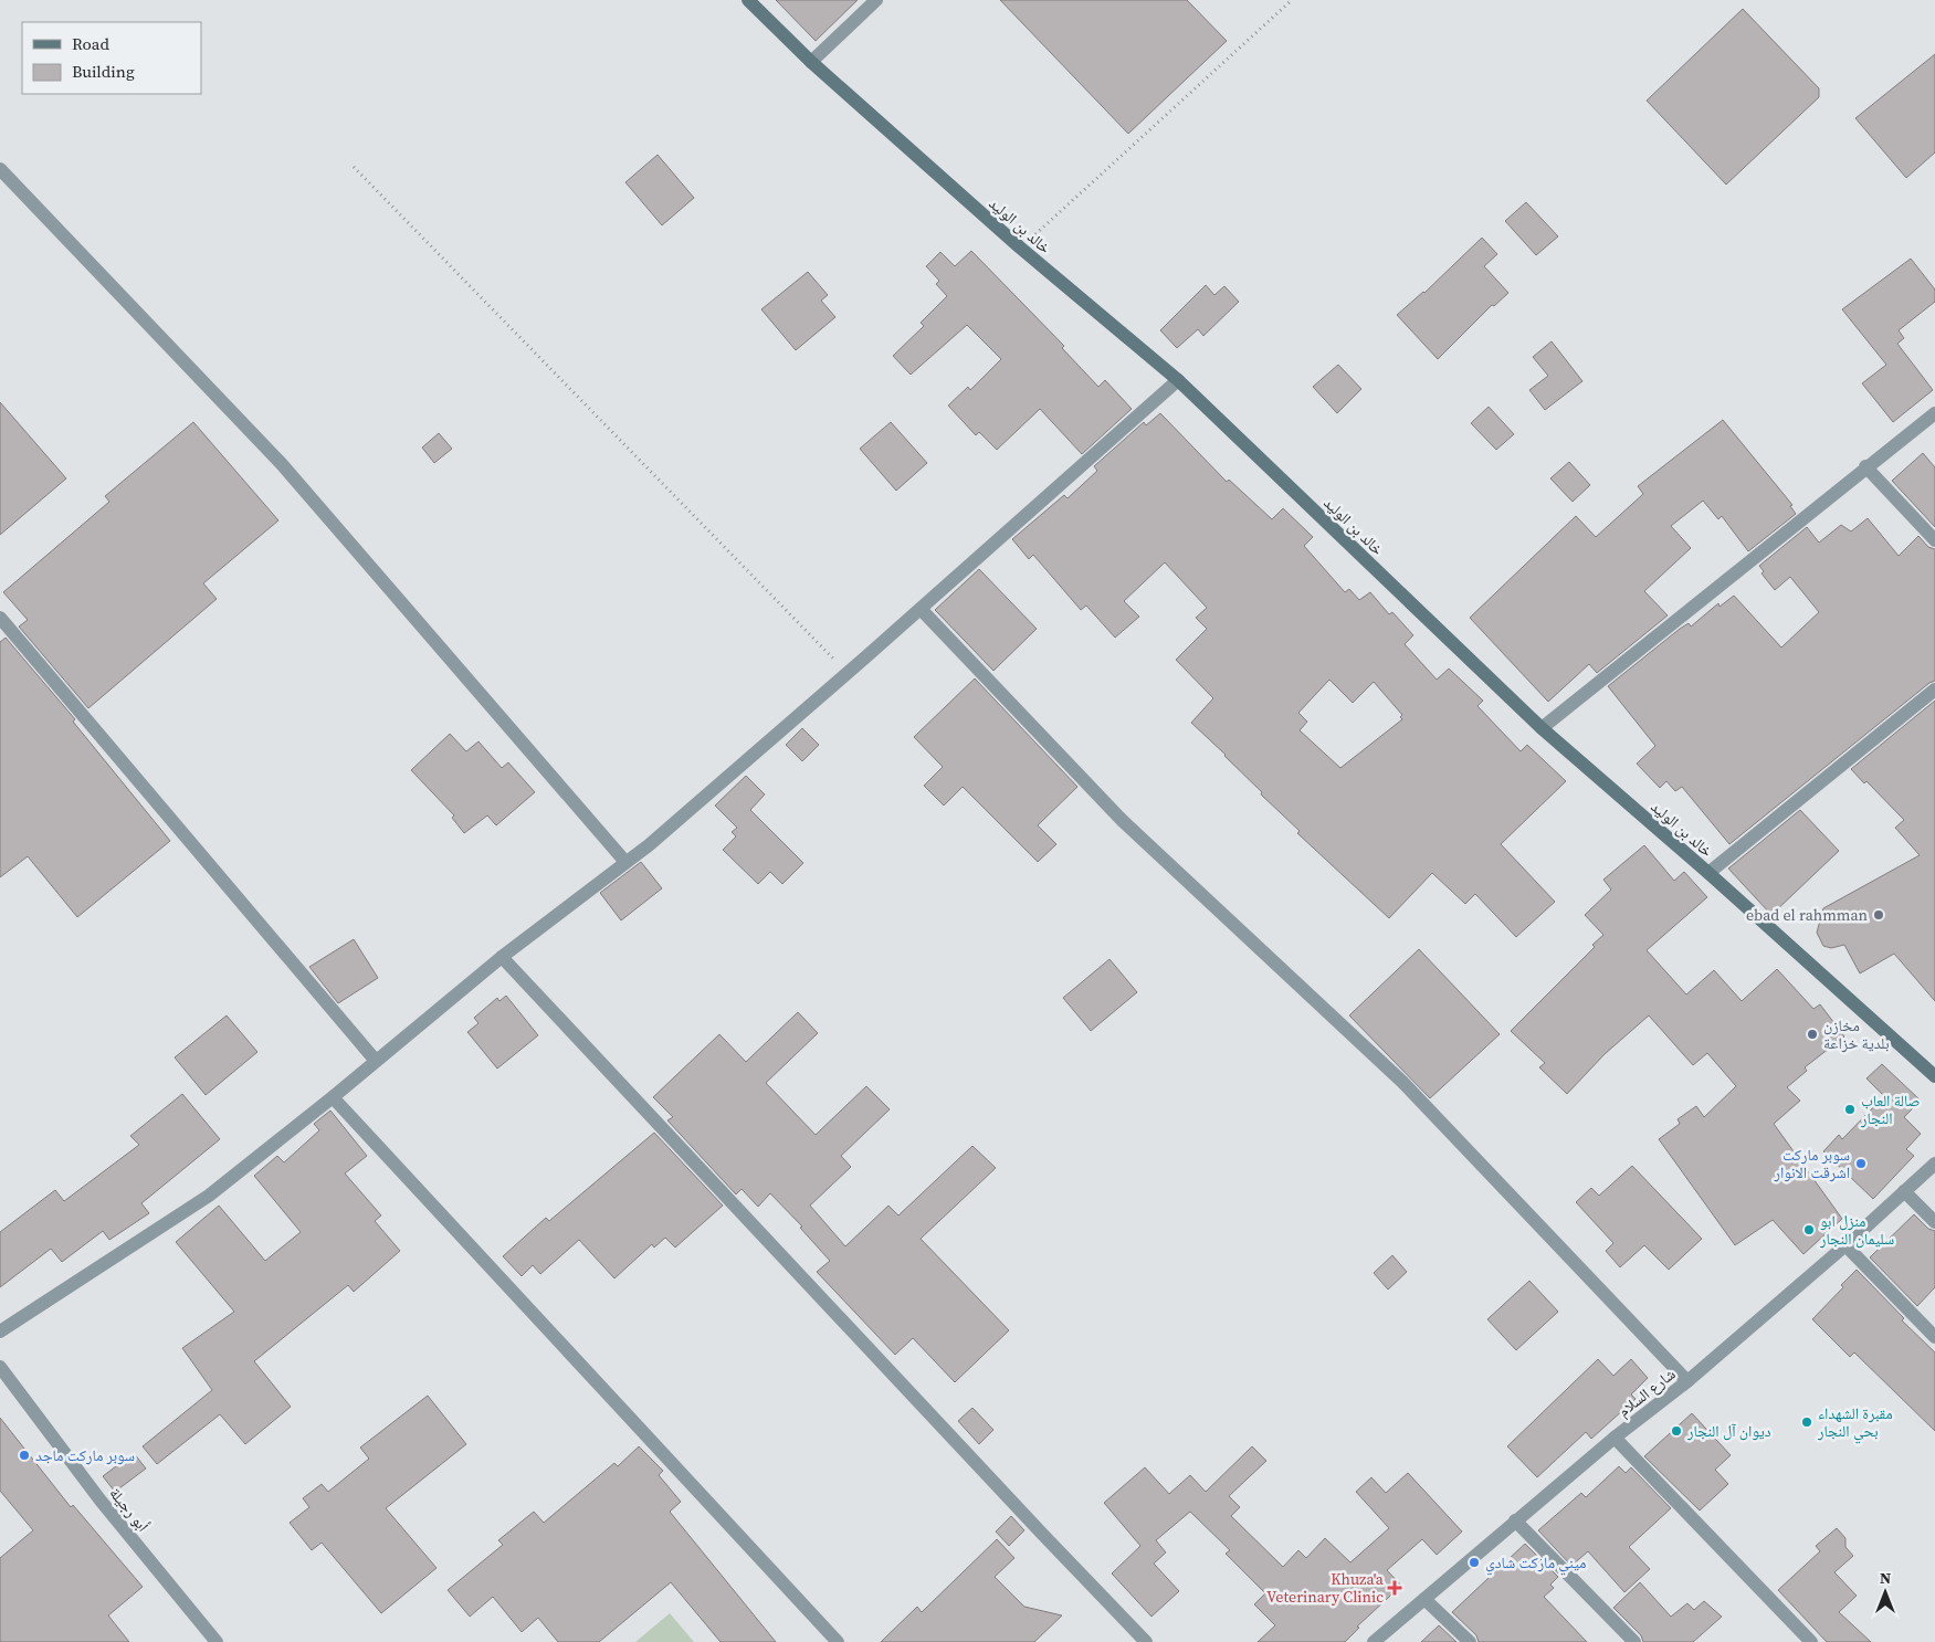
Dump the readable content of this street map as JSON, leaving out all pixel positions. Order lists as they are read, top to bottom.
{
  "streets": {
    "main road": ["خالد بن الوليد"],
    "street": ["شارع السلام", "أبو رجيلة"]
  },
  "places": {
    "other": [
      "ebad el rahmman",
      "مخازن بلدية خزاعة",
      "صالة العاب النجار",
      "سوبر ماركت اشرقت الانوار",
      "منزل ابو سليمان النجار",
      "مقبرة الشهداء بحي النجار",
      "ديوان آل النجار",
      "سوبر ماركت ماجد",
      "ميني ماركت شادي"
    ],
    "health": ["Khuza'a Veterinary Clinic"]
  },
  "legend": ["Road", "Building"],
  "north": "top"
}
